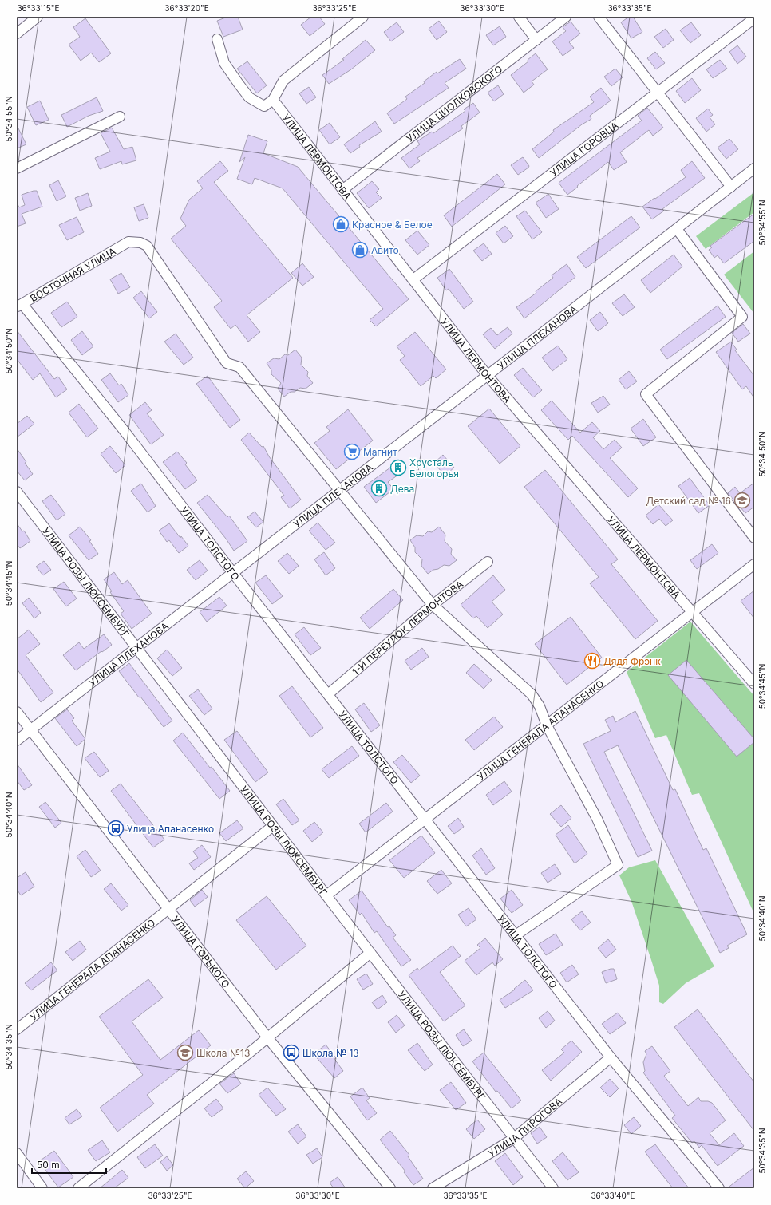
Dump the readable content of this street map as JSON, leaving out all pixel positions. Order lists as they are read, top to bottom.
{
  "streets": {
    "street": [
      "УЛИЦА ЦИОЛКОВСКОГО",
      "УЛИЦА ГОРОВЦА",
      "УЛИЦА ЛЕРМОНТОВА",
      "ВОСТОЧНАЯ УЛИЦА",
      "УЛИЦА ПЛЕХАНОВА",
      "УЛИЦА ТОЛСТОГО",
      "УЛИЦА РОЗЫ ЛЮКСЕМБУРГ",
      "1-Й ПЕРЕУЛОК ЛЕРМОНТОВА",
      "УЛИЦА ГЕНЕРАЛА АПАНАСЕНКО",
      "УЛИЦА ГОРЬКОГО",
      "УЛИЦА ПИРОГОВА"
    ]
  },
  "crossings": [
    ["УЛИЦА ЦИОЛКОВСКОГО", "УЛИЦА ЛЕРМОНТОВА"],
    ["УЛИЦА ГОРОВЦА", "УЛИЦА ЛЕРМОНТОВА"],
    ["УЛИЦА ЛЕРМОНТОВА", "УЛИЦА ПЛЕХАНОВА"],
    ["УЛИЦА ЛЕРМОНТОВА", "УЛИЦА ГЕНЕРАЛА АПАНАСЕНКО"],
    ["ВОСТОЧНАЯ УЛИЦА", "УЛИЦА ПЛЕХАНОВА"],
    ["ВОСТОЧНАЯ УЛИЦА", "УЛИЦА ТОЛСТОГО"],
    ["УЛИЦА ПЛЕХАНОВА", "УЛИЦА ТОЛСТОГО"],
    ["УЛИЦА ПЛЕХАНОВА", "УЛИЦА РОЗЫ ЛЮКСЕМБУРГ"],
    ["УЛИЦА ПЛЕХАНОВА", "УЛИЦА ГОРЬКОГО"],
    ["УЛИЦА ТОЛСТОГО", "1-Й ПЕРЕУЛОК ЛЕРМОНТОВА"],
    ["УЛИЦА ТОЛСТОГО", "УЛИЦА ГЕНЕРАЛА АПАНАСЕНКО"],
    ["УЛИЦА ТОЛСТОГО", "УЛИЦА ПИРОГОВА"],
    ["УЛИЦА РОЗЫ ЛЮКСЕМБУРГ", "УЛИЦА ГЕНЕРАЛА АПАНАСЕНКО"],
    ["УЛИЦА РОЗЫ ЛЮКСЕМБУРГ", "УЛИЦА ПИРОГОВА"],
    ["УЛИЦА ГЕНЕРАЛА АПАНАСЕНКО", "УЛИЦА ГОРЬКОГО"]
  ],
  "places": {
    "shop": ["Красное & Белое", "Авито"],
    "supermarket": ["Магнит"],
    "building": ["Хрусталь Белогорья", "Дева"],
    "school or university": ["Детский сад № 16", "Школа №13"],
    "restaurant": ["Дядя Фрэнк"],
    "bus stop": ["Улица Апанасенко", "Школа № 13"]
  },
  "scale_bar": "50 m",
  "coordinates": [
    "36°33'15\"E",
    "36°33'20\"E",
    "36°33'25\"E",
    "36°33'30\"E",
    "36°33'35\"E",
    "50°34'55\"N",
    "50°34'50\"N",
    "50°34'45\"N",
    "50°34'40\"N",
    "50°34'35\"N",
    "36°33'40\"E"
  ]
}
